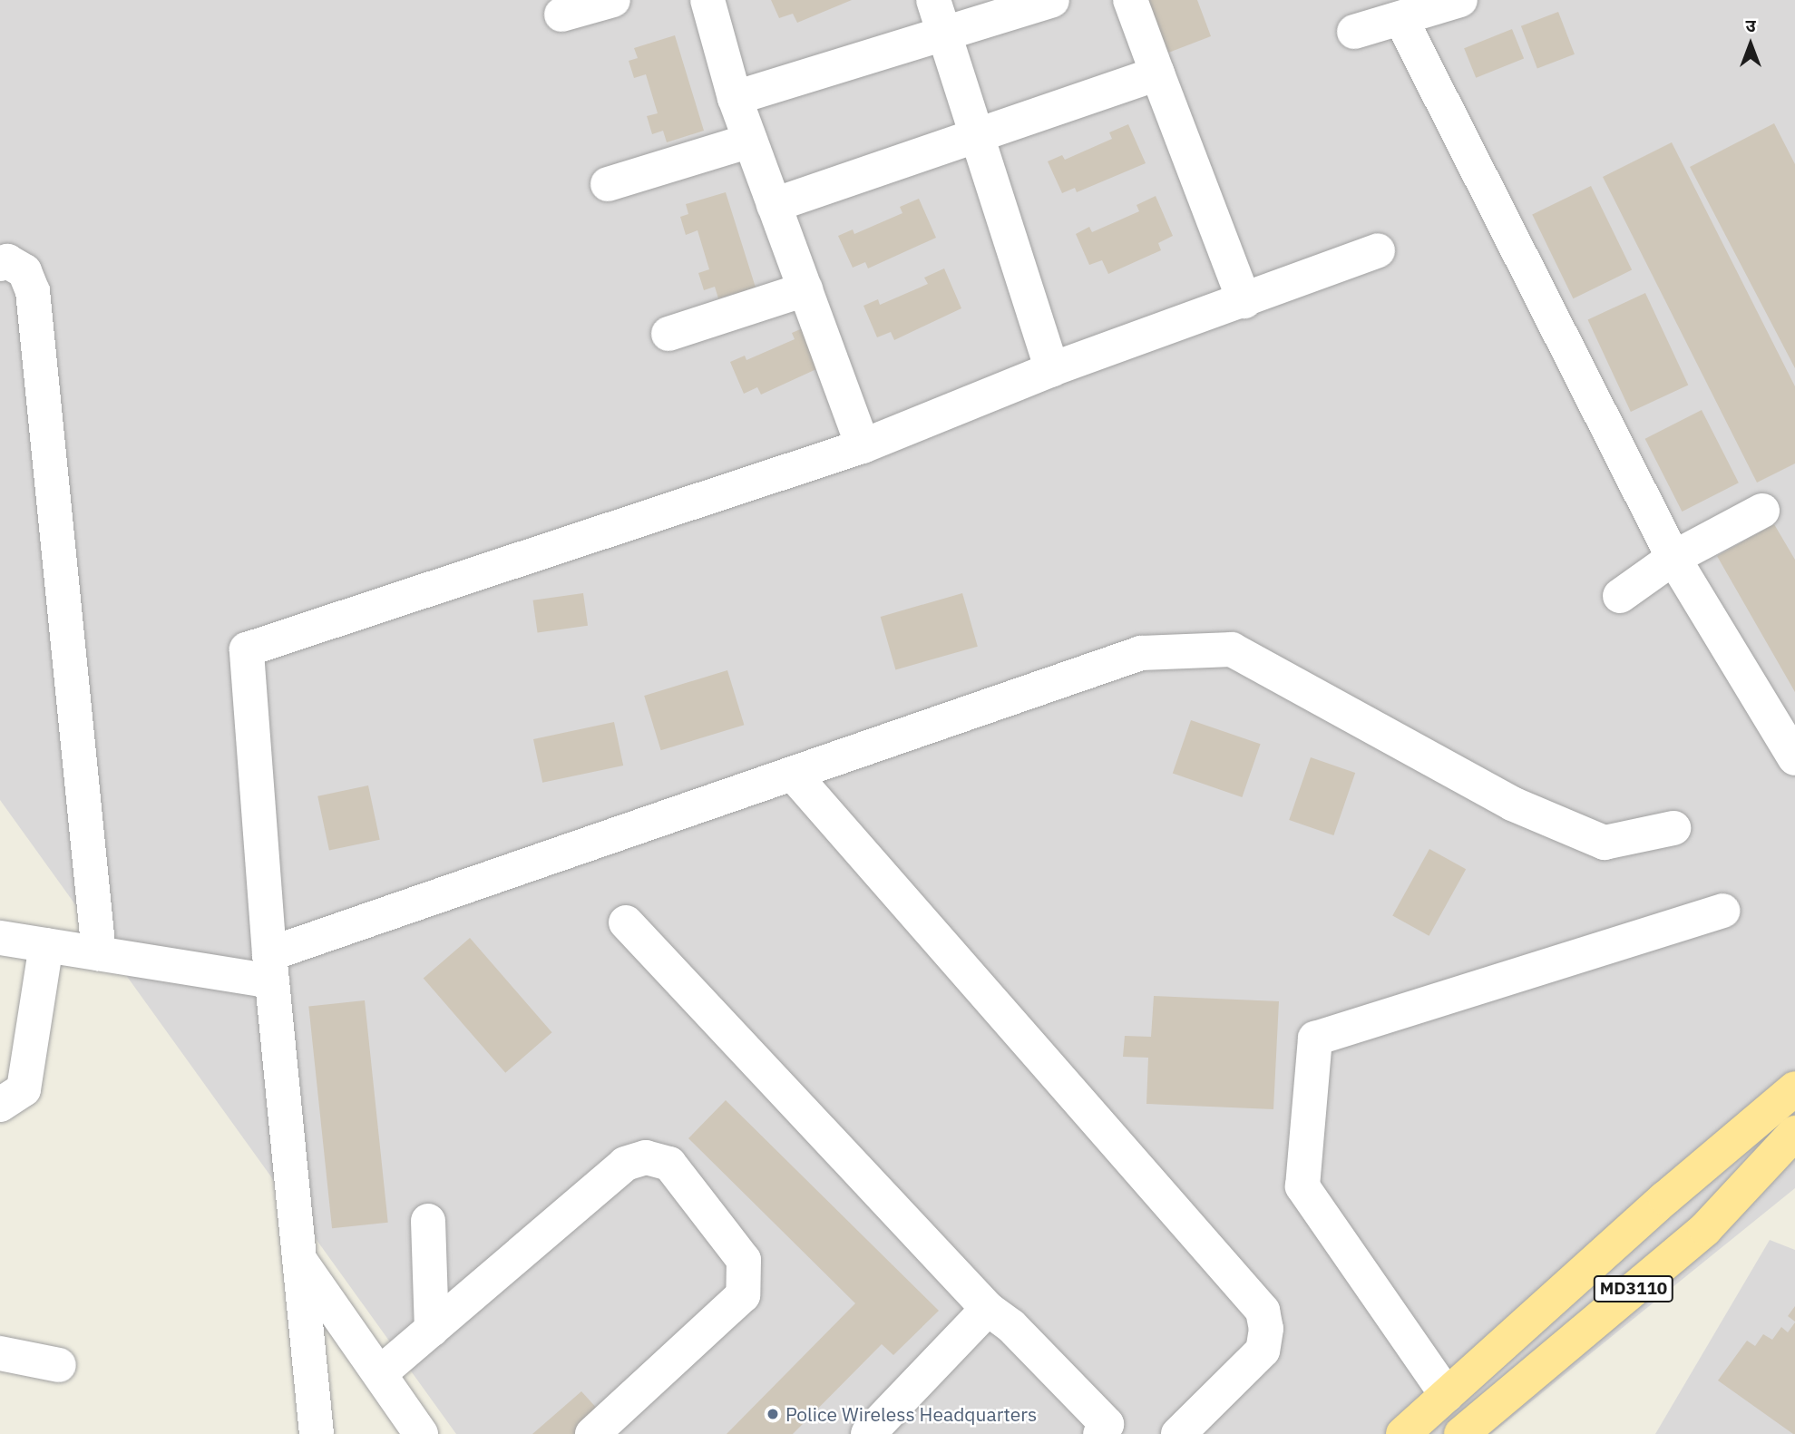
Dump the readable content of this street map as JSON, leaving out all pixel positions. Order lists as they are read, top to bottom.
{
  "streets": {
    "main road": ["MD3110"]
  },
  "places": ["Police Wireless Headquarters"],
  "north": "top"
}
